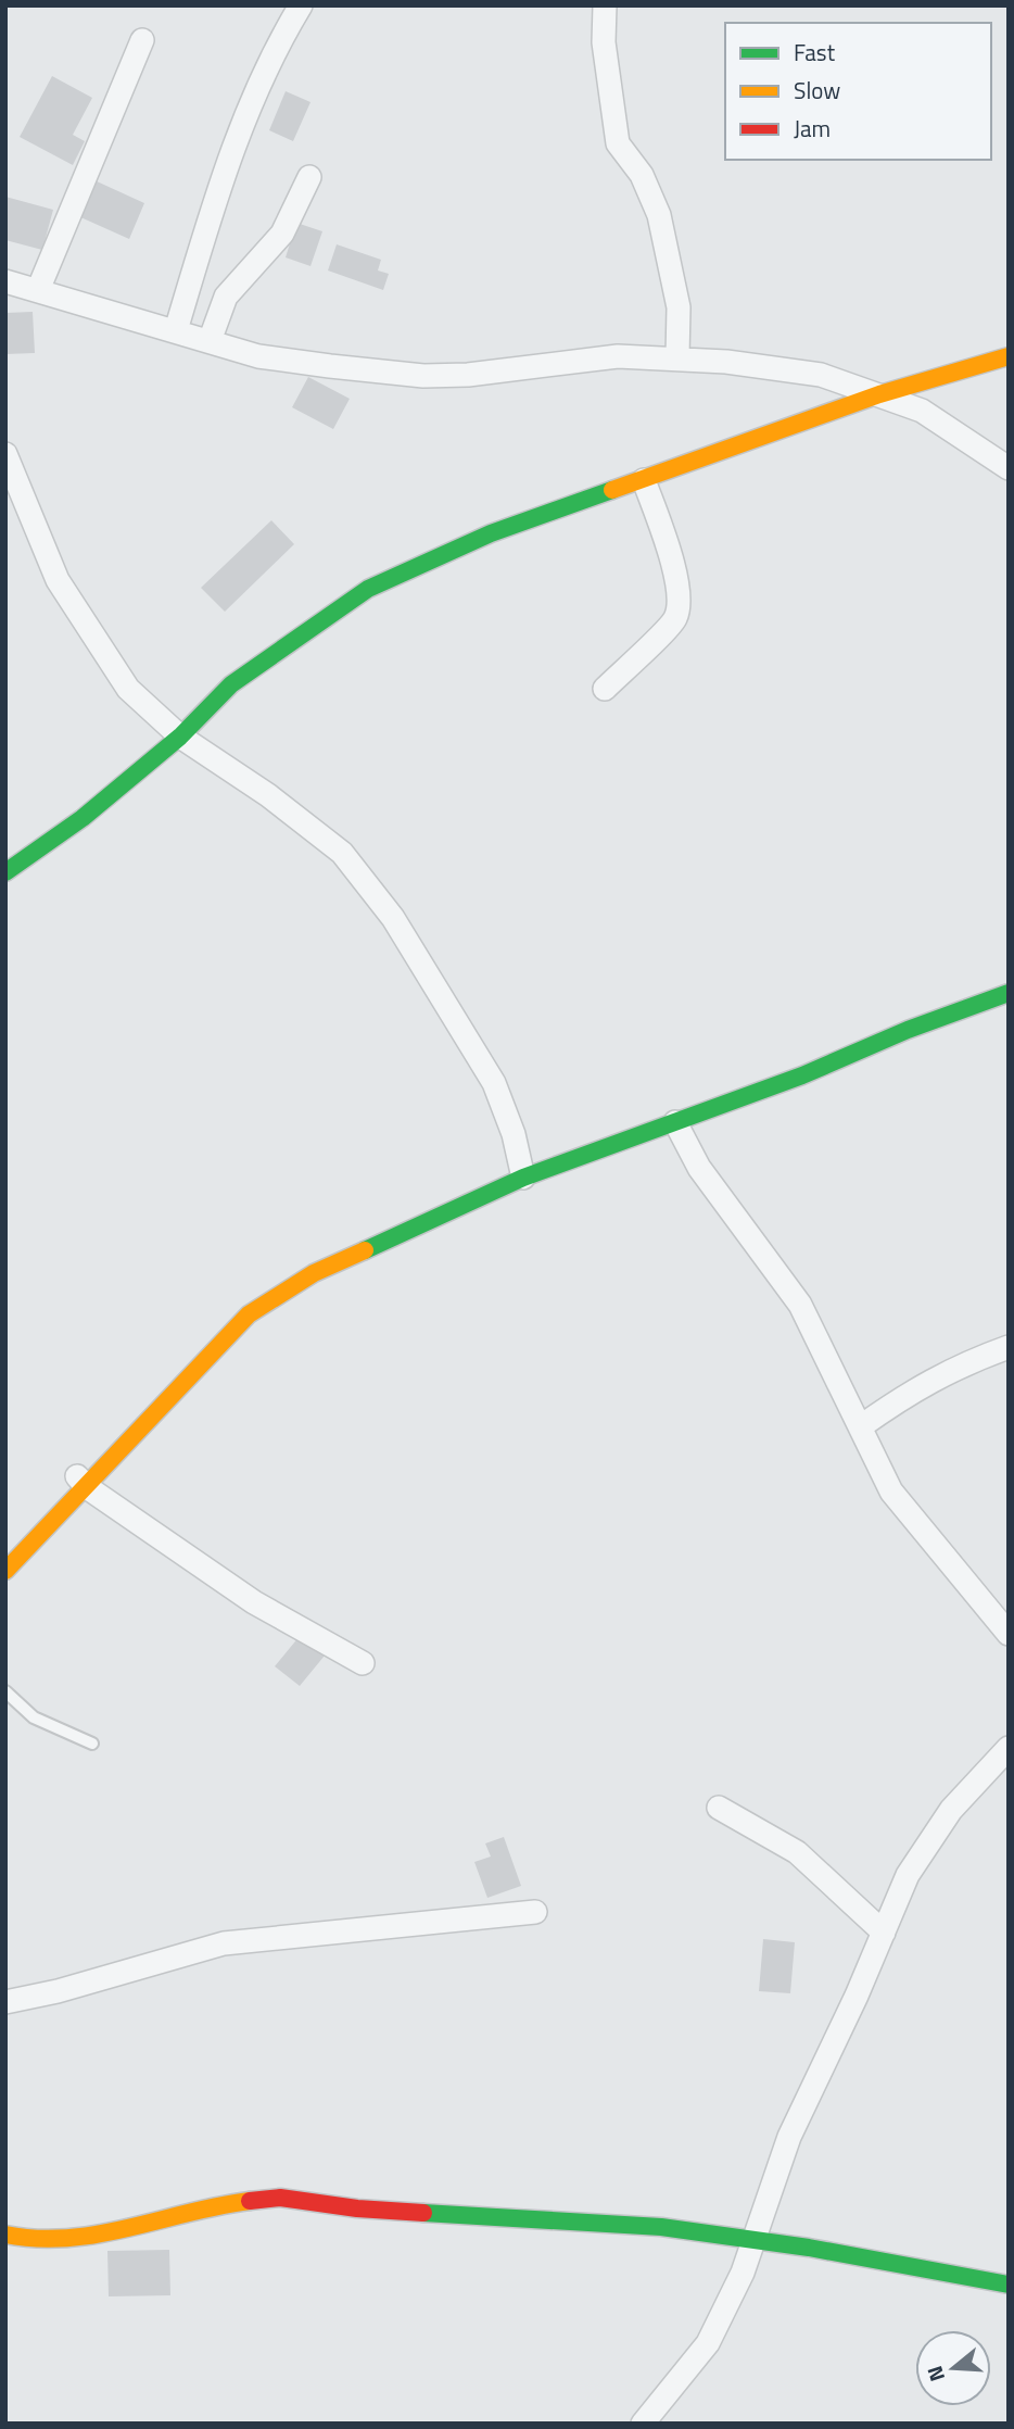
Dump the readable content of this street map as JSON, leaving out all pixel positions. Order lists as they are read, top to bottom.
{
  "legend": ["Fast", "Slow", "Jam"],
  "north": "left"
}
